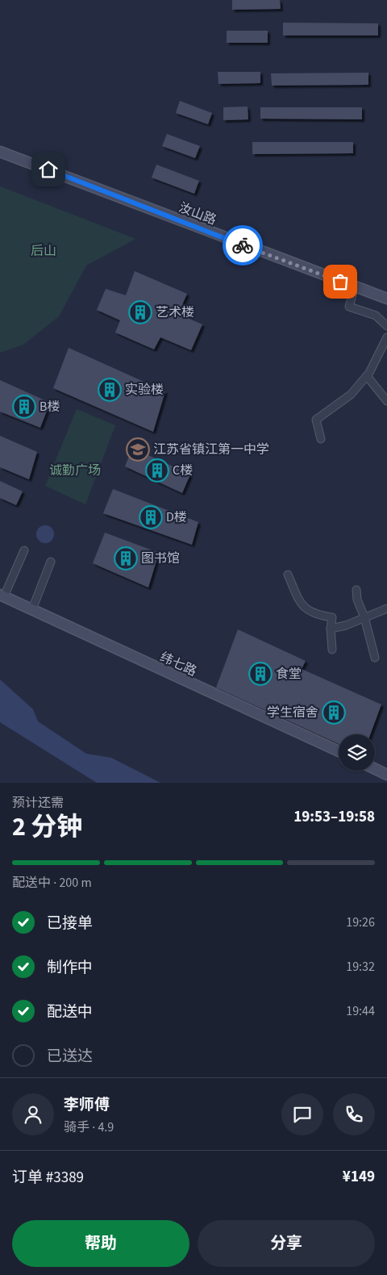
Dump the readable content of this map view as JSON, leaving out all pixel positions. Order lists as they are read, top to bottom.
{
  "streets": {
    "street": ["汝山路", "纬七路"]
  },
  "parks": ["后山", "诚勤广场"],
  "places": {
    "building": [
      "艺术楼",
      "实验楼",
      "B楼",
      "C楼",
      "D楼",
      "图书馆",
      "食堂",
      "学生宿舍"
    ],
    "school or university": ["江苏省镇江第一中学"]
  },
  "page": {
    "heading": ["2 分钟", "预计还需", "19:53–19:58"],
    "panel": [
      "李师傅",
      "骑手 · 4.9",
      "订单 #3389",
      "¥149"
    ],
    "bar": "配送中 · 200 m",
    "list": [
      ["已接单", "19:26"],
      ["制作中", "19:32"],
      ["配送中", "19:44"],
      "已送达"
    ],
    "buttons": ["帮助", "分享"]
  }
}
